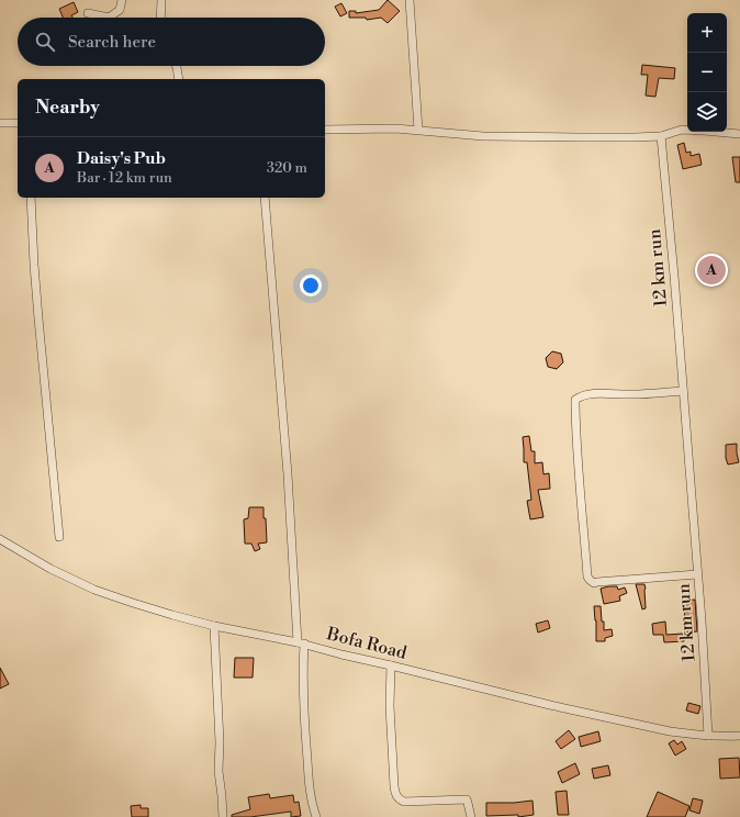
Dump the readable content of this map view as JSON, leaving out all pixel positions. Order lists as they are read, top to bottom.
{
  "streets": {
    "street": ["12 km run", "Bofa Road"]
  },
  "crossings": [
    ["12 km run", "Bofa Road"]
  ],
  "page": {
    "map_buttons": ["+", "−"],
    "search": "Search here",
    "heading": "Nearby",
    "list": [
      {
        "mark": "A",
        "name": "Daisy's Pub",
        "note": "Bar · 12 km run",
        "value": "320 m"
      }
    ],
    "pins": "A"
  }
}
